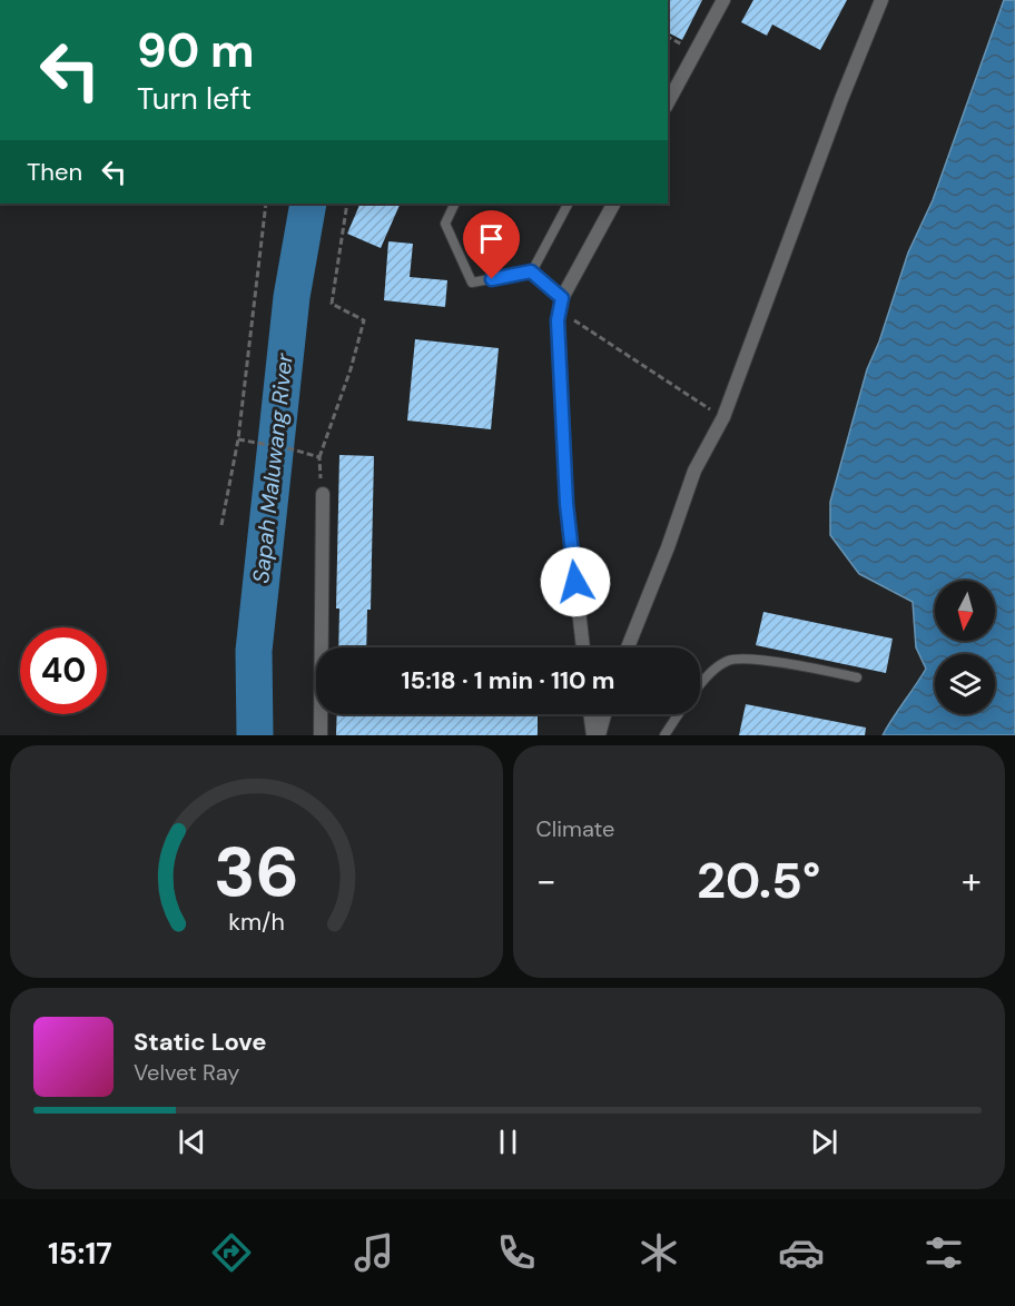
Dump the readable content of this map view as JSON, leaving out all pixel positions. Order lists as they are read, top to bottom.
{
  "water": ["Sapah Maluwang River"],
  "north": "bottom",
  "page": {
    "turn": ["90 m", "Turn left"],
    "then": "Then",
    "limit": "40",
    "trip": "15:18 · 1 min · 110 m",
    "tile": "Climate",
    "heat": ["−", "20.5°", "+"],
    "song": ["Static Love", "Velvet Ray"],
    "tabs": "15:17",
    "gauge": ["36", "km/h"]
  }
}
